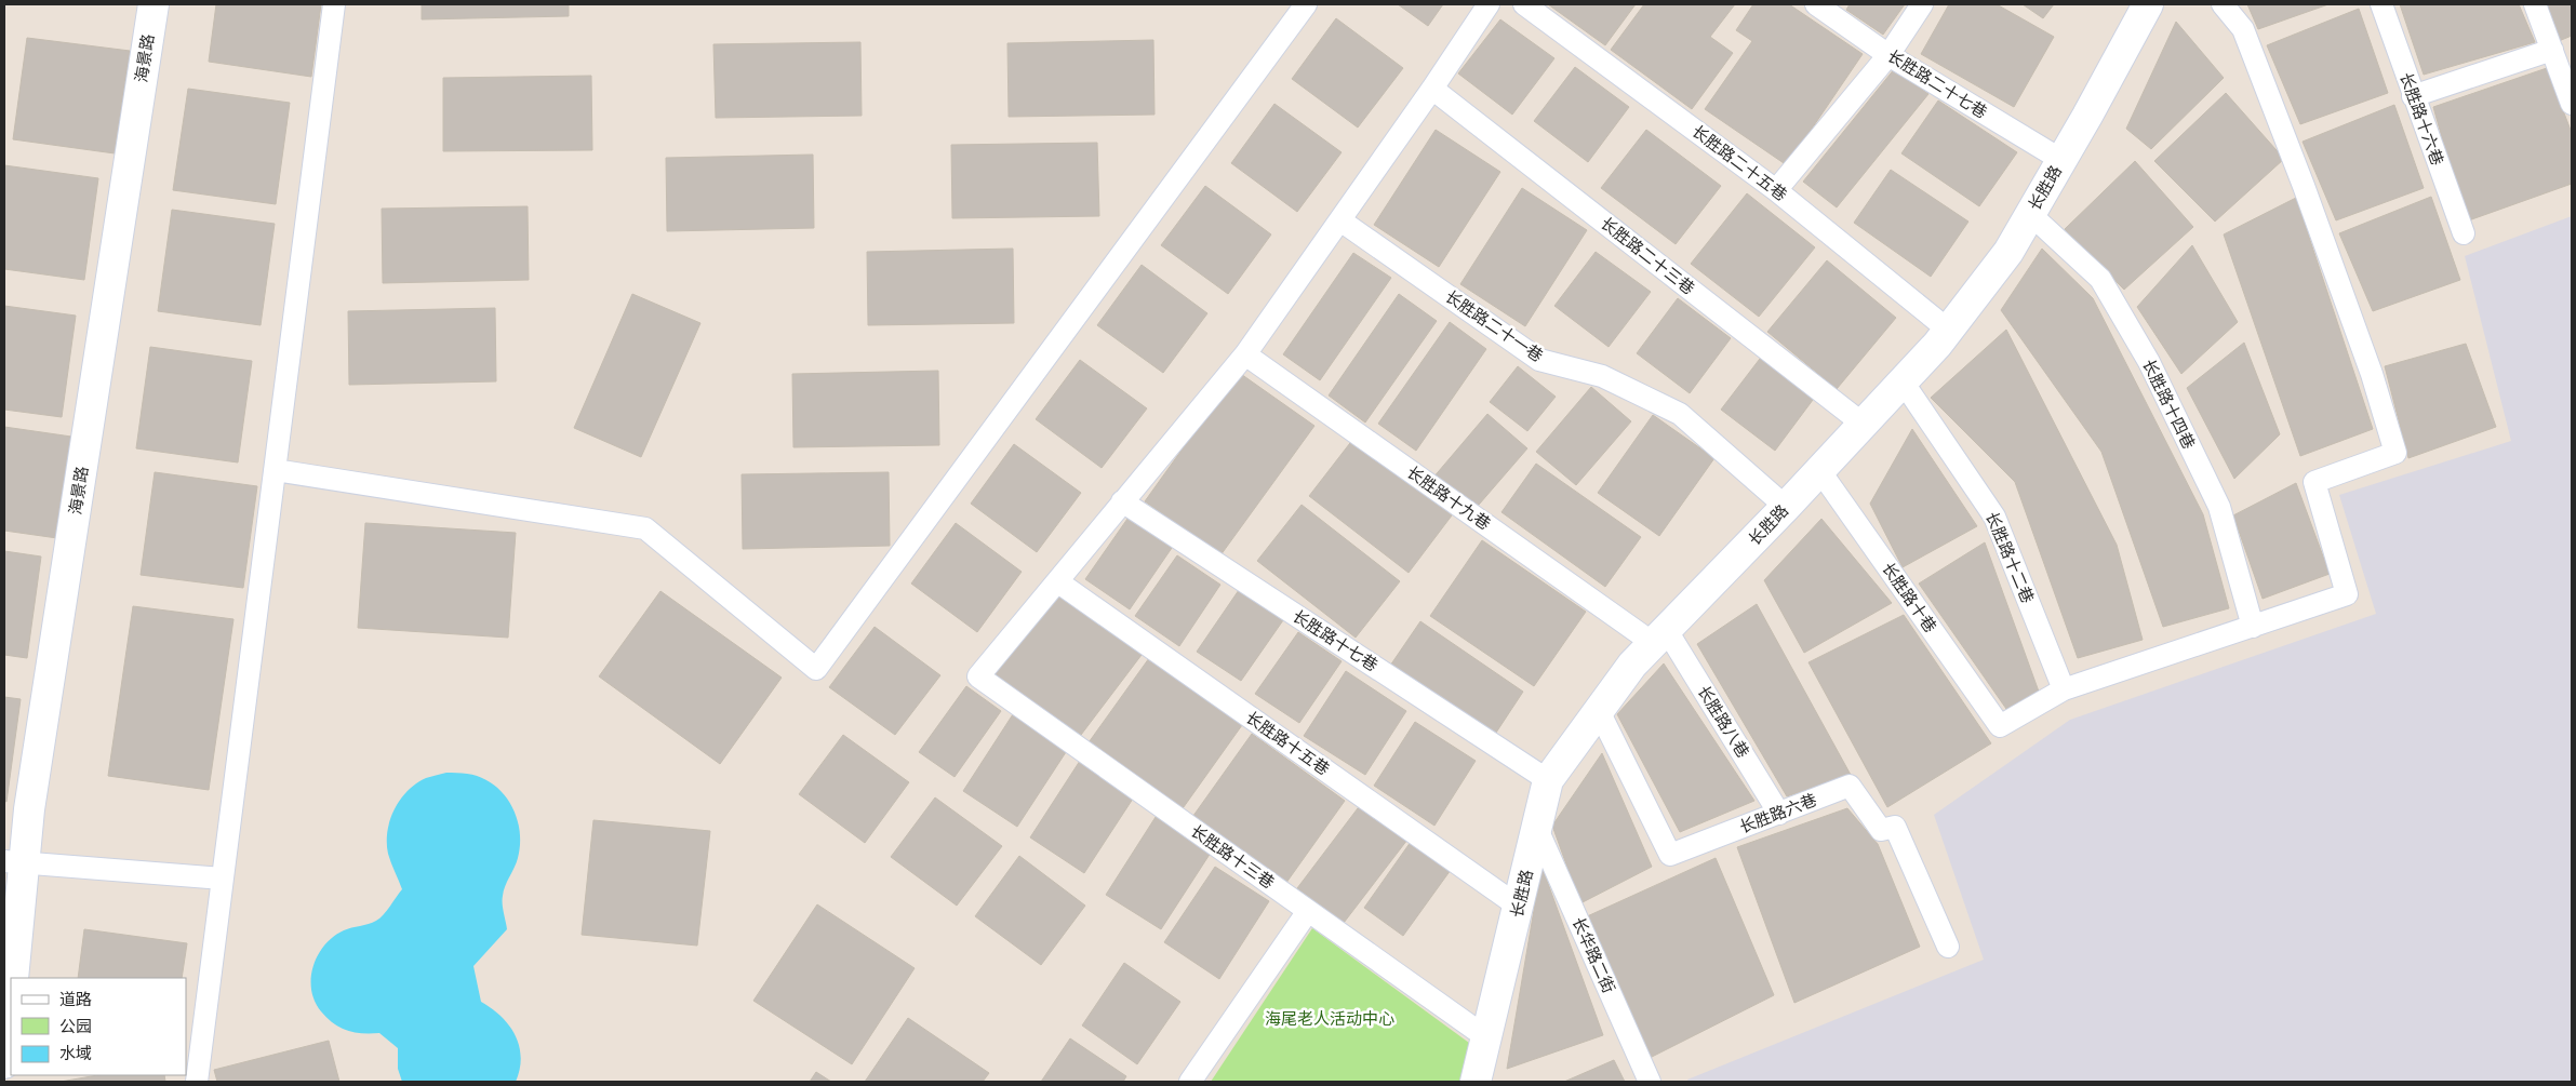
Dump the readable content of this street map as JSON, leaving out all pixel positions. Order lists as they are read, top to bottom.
{
  "streets": {
    "street": ["海景路", "长胜路"],
    "lane": [
      "长胜路二十七巷",
      "长胜路十六巷",
      "长胜路二十五巷",
      "长胜路二十三巷",
      "长胜路二十一巷",
      "长胜路十四巷",
      "长胜路十九巷",
      "长胜路十二巷",
      "长胜路十巷",
      "长胜路十七巷",
      "长胜路八巷",
      "长胜路十五巷",
      "长胜路六巷",
      "长胜路十三巷",
      "长华路二街"
    ]
  },
  "crossings": [
    ["长胜路二十七巷", "长胜路"],
    ["长胜路二十五巷", "长胜路"],
    ["长胜路", "长胜路二十三巷"],
    ["长胜路", "长胜路二十一巷"],
    ["长胜路", "长胜路十四巷"],
    ["长胜路", "长胜路十九巷"],
    ["长胜路", "长胜路十二巷"],
    ["长胜路", "长胜路十巷"],
    ["长胜路", "长胜路十七巷"],
    ["长胜路", "长胜路八巷"],
    ["长胜路", "长胜路十五巷"],
    ["长胜路", "长胜路六巷"],
    ["长胜路", "长胜路十三巷"],
    ["长胜路", "长华路二街"],
    ["长胜路十九巷", "长胜路八巷"],
    ["长胜路十二巷", "长胜路十巷"],
    ["长胜路八巷", "长胜路六巷"],
    ["长胜路十五巷", "长胜路十三巷"]
  ],
  "parks": ["海尾老人活动中心"],
  "legend": ["道路", "公园", "水域"]
}
